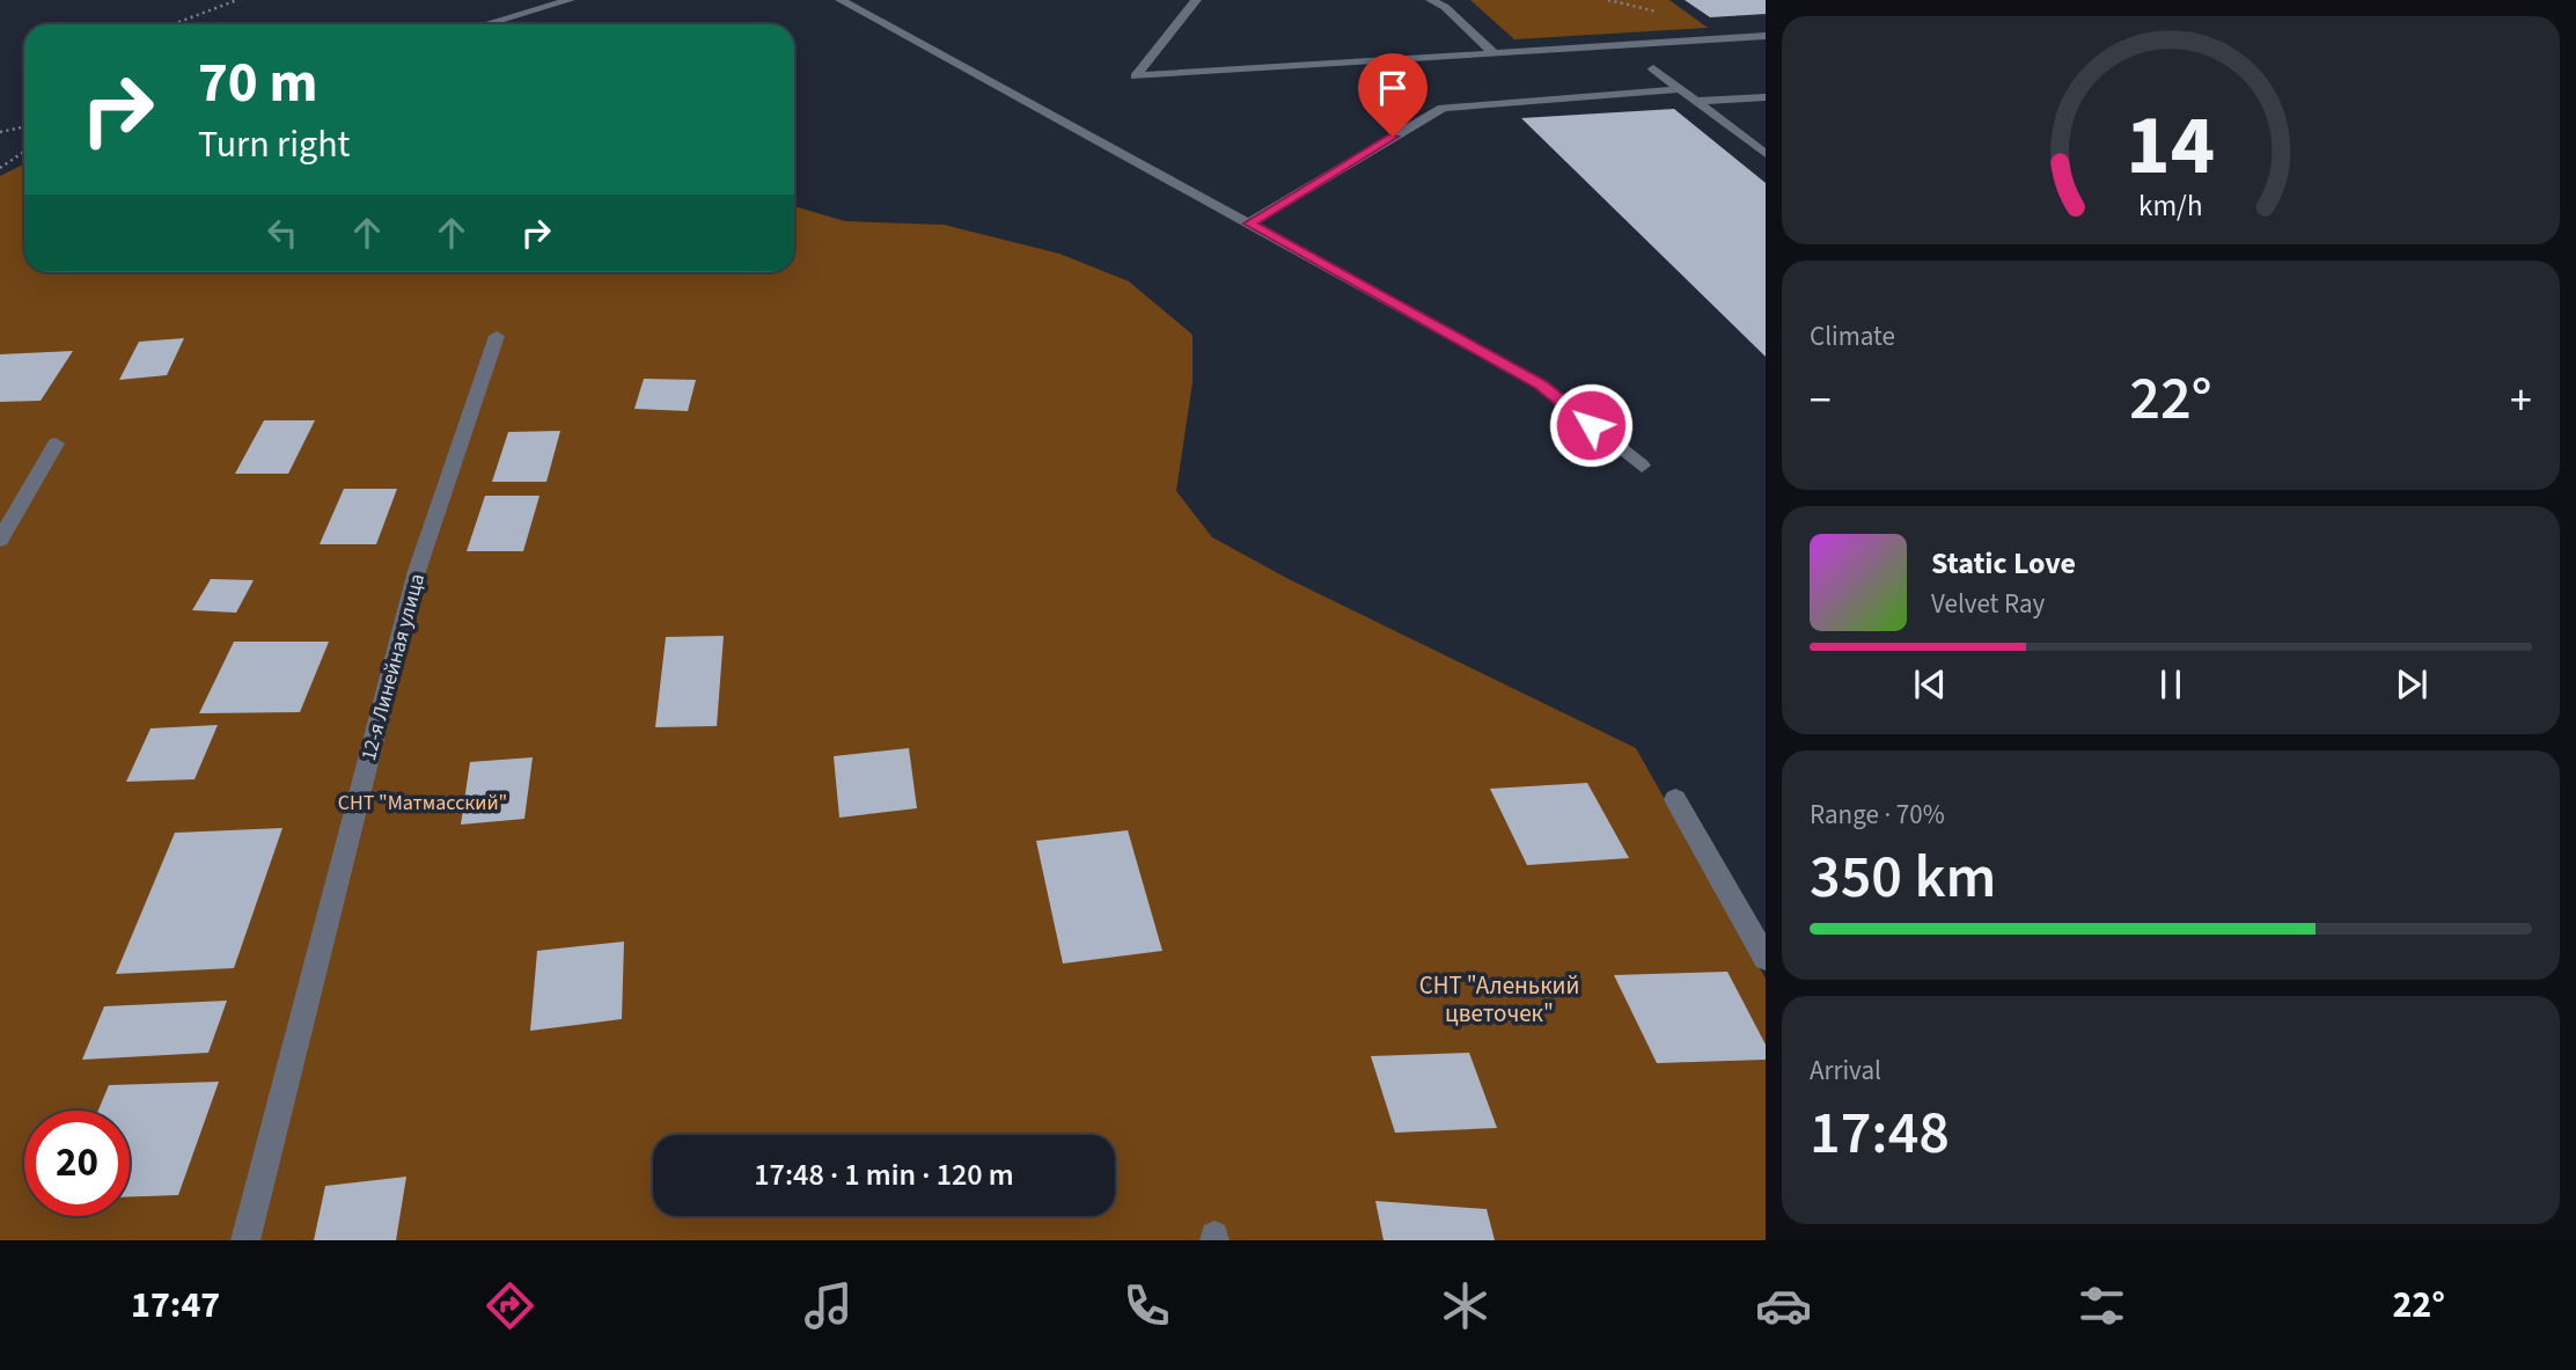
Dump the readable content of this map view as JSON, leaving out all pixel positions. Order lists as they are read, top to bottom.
{
  "streets": {
    "street": ["12-я Линейная улица"]
  },
  "parks": ["СНТ \"Матмасский\"", "СНТ \"Аленький цветочек\""],
  "page": {
    "turn": ["70 m", "Turn right"],
    "tile": [
      "Climate",
      ["Range · 70%", "350 km"],
      ["Arrival", "17:48"]
    ],
    "heat": ["−", "22°", "+"],
    "song": ["Static Love", "Velvet Ray"],
    "limit": "20",
    "trip": "17:48 · 1 min · 120 m",
    "tabs": ["17:47", "22°"],
    "gauge": ["14", "km/h"]
  }
}
